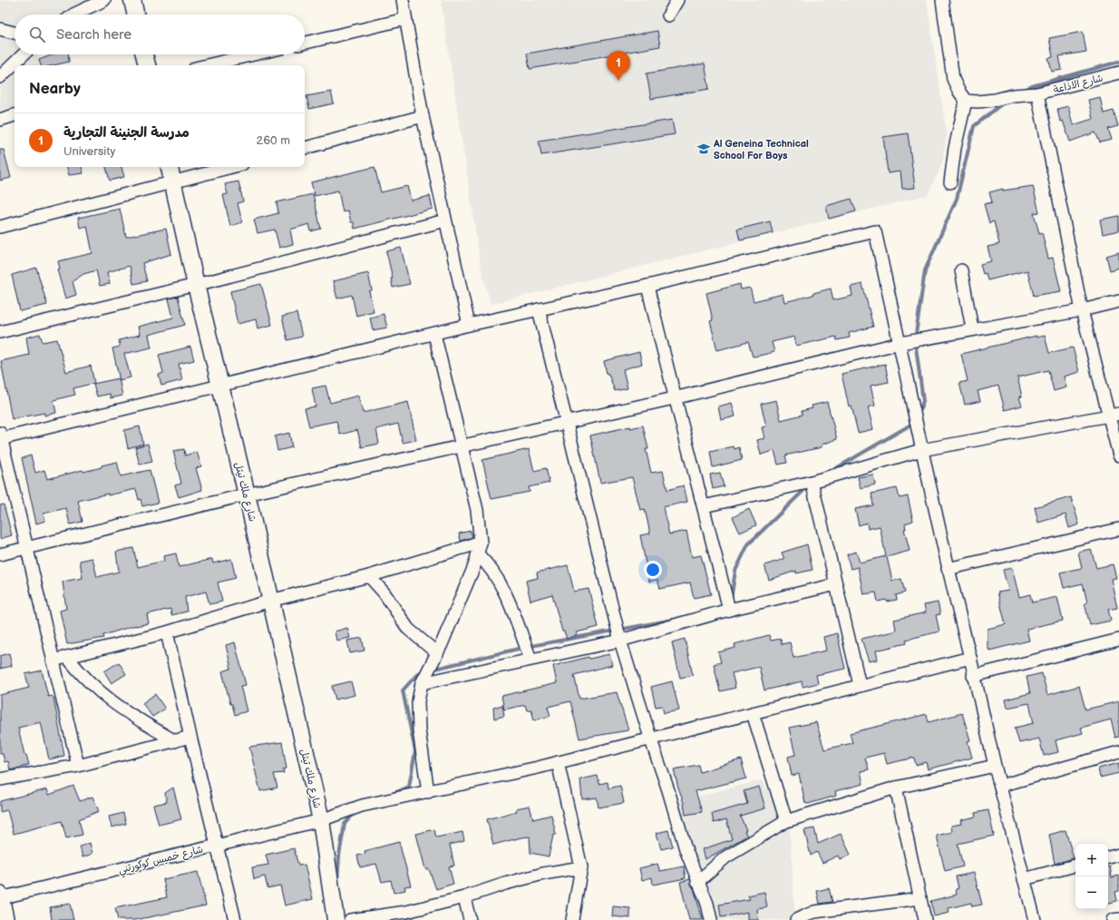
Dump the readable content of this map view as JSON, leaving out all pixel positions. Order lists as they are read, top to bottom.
{
  "streets": {
    "main road": ["شارع ملك تيتل"],
    "street": ["شارع الاذاعة", "شارع خميس كوكورتني"]
  },
  "crossings": [
    ["شارع ملك تيتل", "شارع خميس كوكورتني"]
  ],
  "places": {
    "school or university": ["Al Geneina Technical School For Boys"]
  },
  "page": {
    "search": "Search here",
    "pins": "1",
    "heading": "Nearby",
    "list": [
      {
        "mark": "1",
        "name": "مدرسة الجنينة التجارية",
        "note": "University",
        "value": "260 m"
      }
    ],
    "map_buttons": ["+", "−"]
  }
}
